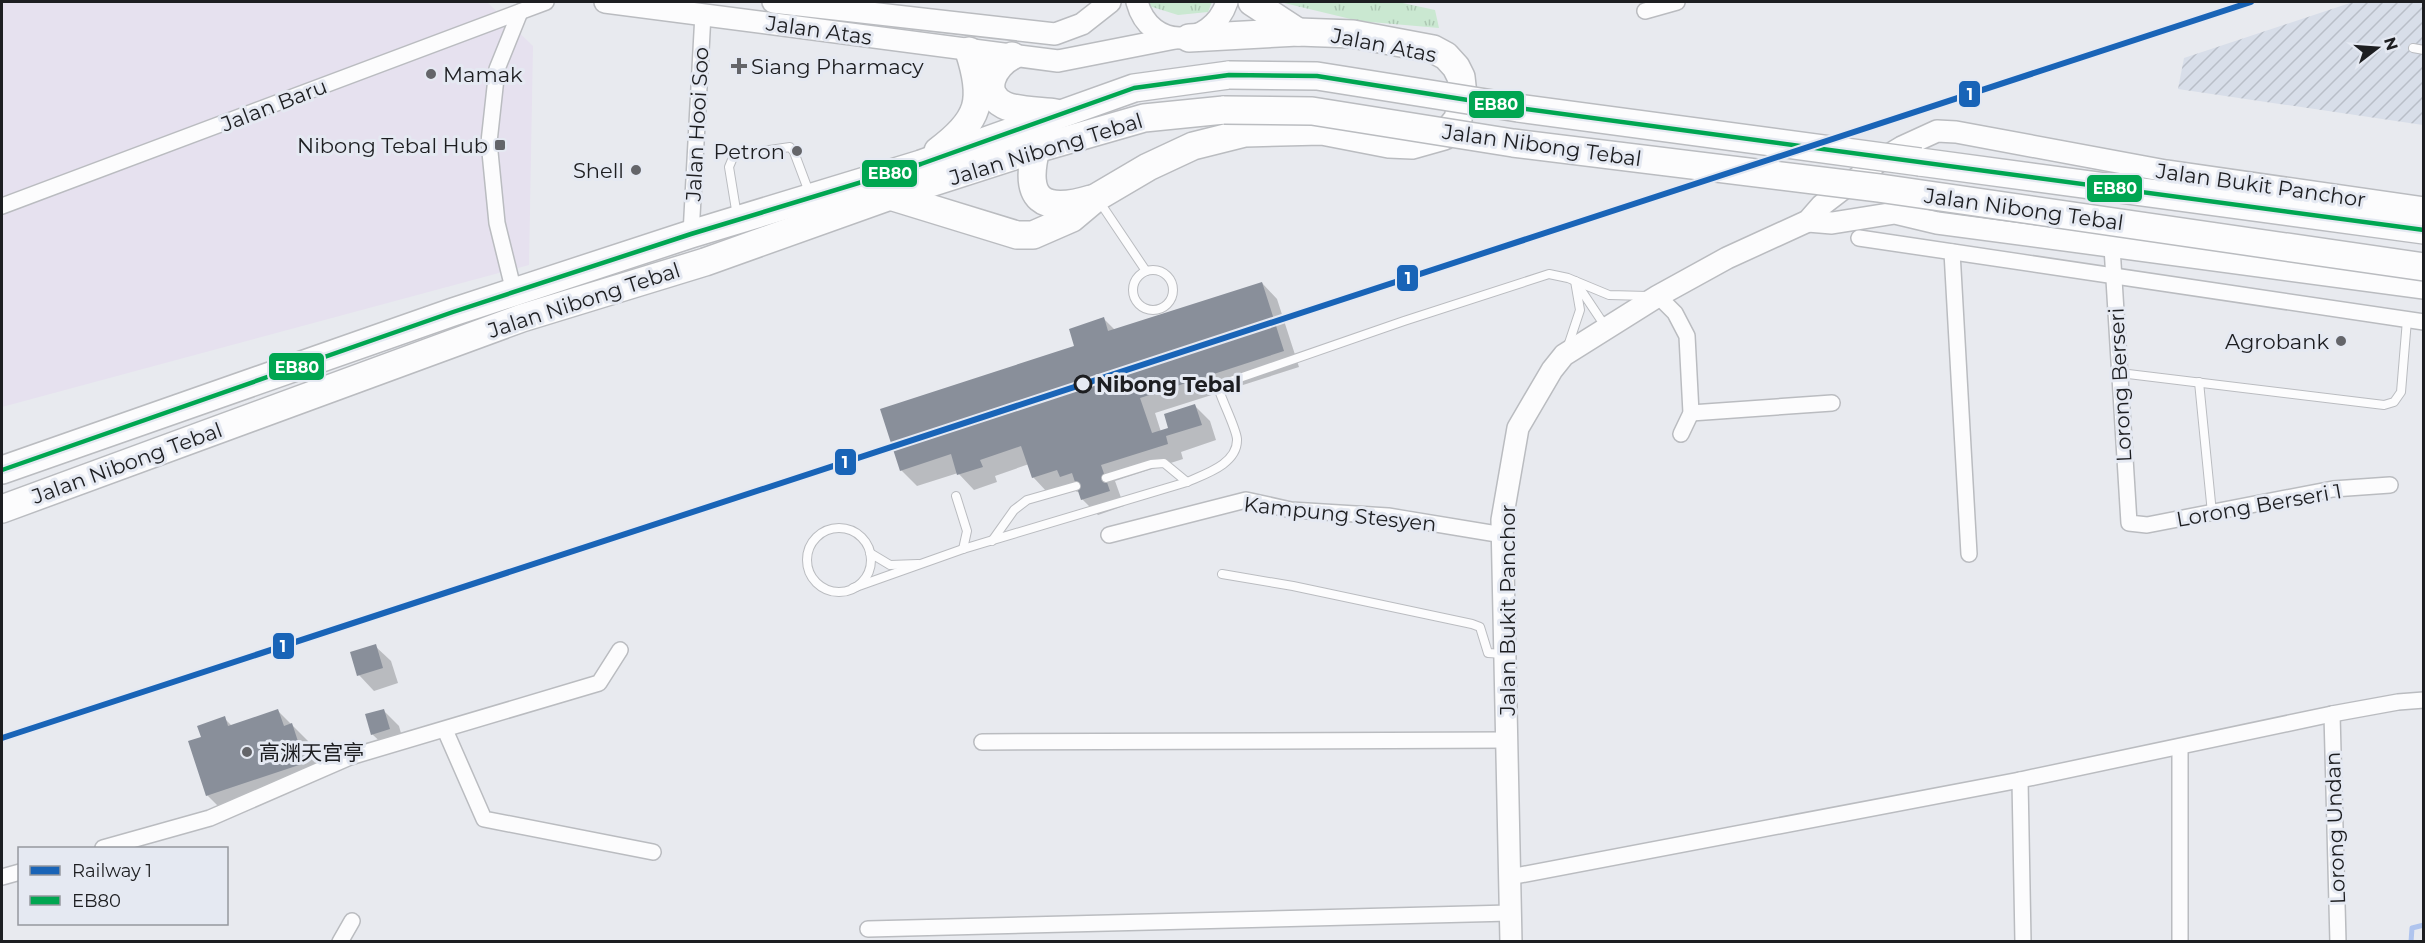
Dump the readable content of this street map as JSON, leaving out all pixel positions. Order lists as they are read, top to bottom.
{
  "streets": {
    "highway": ["Jalan Atas", "Jalan Nibong Tebal"],
    "main road": ["Jalan Bukit Panchor"],
    "street": [
      "Jalan Baru",
      "Jalan Hooi Soo",
      "Lorong Berseri",
      "Lorong Berseri 1",
      "Kampung Stesyen",
      "Lorong Undan"
    ]
  },
  "crossings": [
    ["Jalan Atas", "Jalan Hooi Soo"],
    ["Jalan Hooi Soo", "Jalan Nibong Tebal"],
    ["Jalan Bukit Panchor", "Lorong Berseri"],
    ["Jalan Bukit Panchor", "Kampung Stesyen"],
    ["Lorong Berseri", "Lorong Berseri 1"]
  ],
  "places": {
    "health": ["Siang Pharmacy"],
    "other": [
      "Mamak",
      "Petron",
      "Shell",
      "Agrobank",
      "Nibong Tebal",
      "高渊天宫亭"
    ],
    "transit": ["Nibong Tebal Hub"]
  },
  "lines": ["rail line 1", "transit line EB80"],
  "legend": ["Railway 1", "EB80"],
  "north": "right"
}
